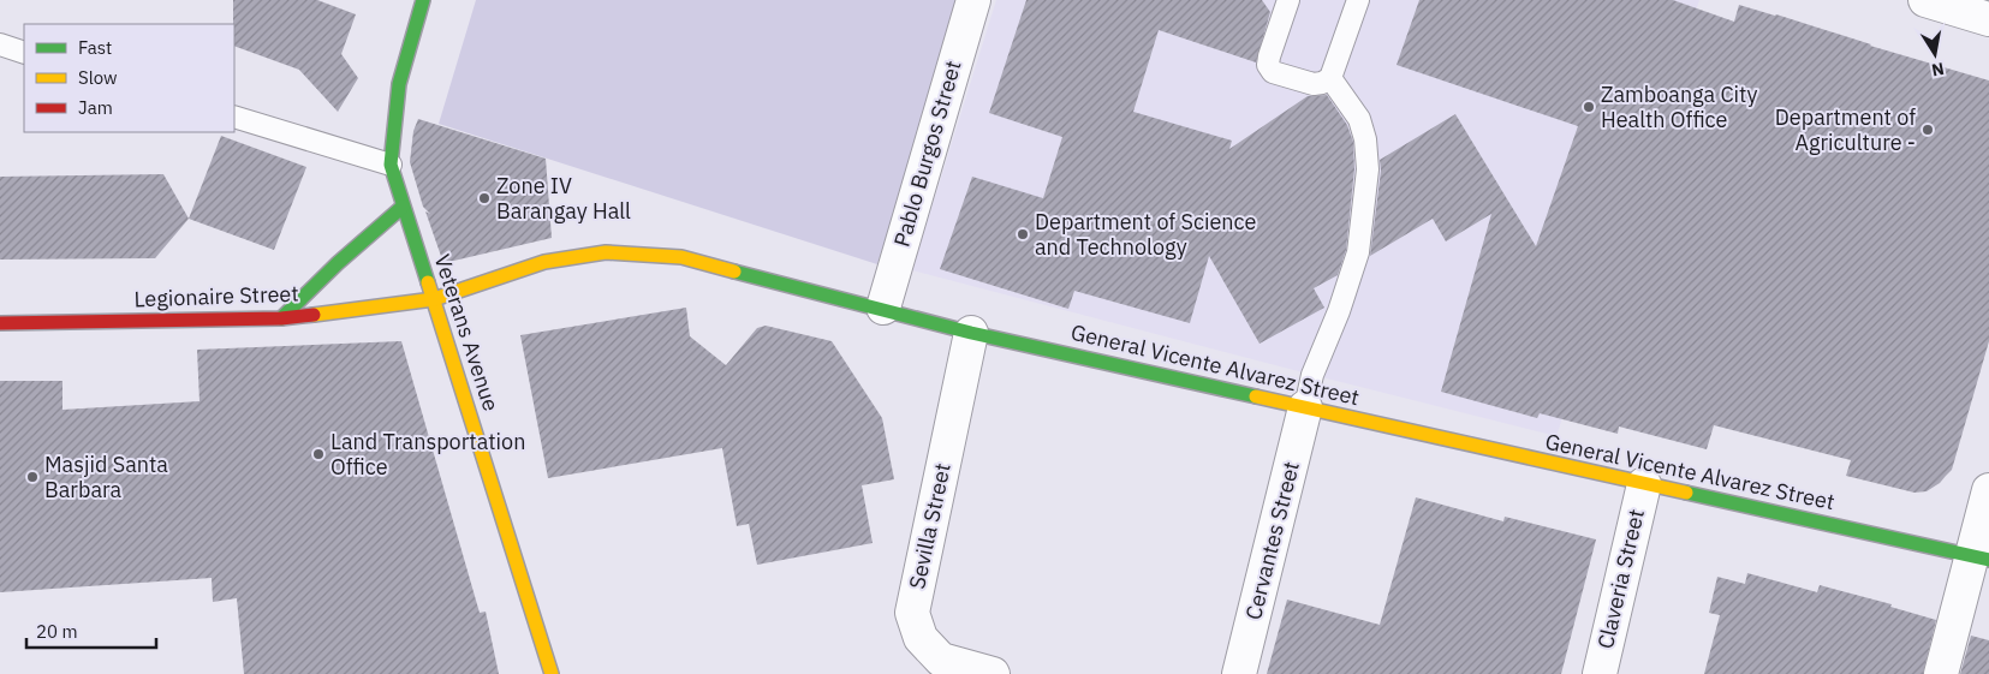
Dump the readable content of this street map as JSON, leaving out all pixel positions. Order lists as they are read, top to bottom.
{
  "streets": {
    "street": [
      "Pablo Burgos Street",
      "Legionaire Street",
      "Veterans Avenue",
      "General Vicente Alvarez Street",
      "Sevilla Street",
      "Cervantes Street",
      "Claveria Street"
    ]
  },
  "crossings": [
    ["Pablo Burgos Street", "General Vicente Alvarez Street"],
    ["Legionaire Street", "Veterans Avenue"],
    ["Legionaire Street", "General Vicente Alvarez Street"],
    ["Veterans Avenue", "General Vicente Alvarez Street"],
    ["General Vicente Alvarez Street", "Sevilla Street"],
    ["General Vicente Alvarez Street", "Cervantes Street"],
    ["General Vicente Alvarez Street", "Claveria Street"]
  ],
  "places": [
    "Zamboanga City Health Office",
    "Department of Agriculture -",
    "Zone IV Barangay Hall",
    "Department of Science and Technology",
    "Land Transportation Office",
    "Masjid Santa Barbara"
  ],
  "legend": ["Fast", "Slow", "Jam"],
  "scale_bar": "20 m",
  "north": "bottom"
}
